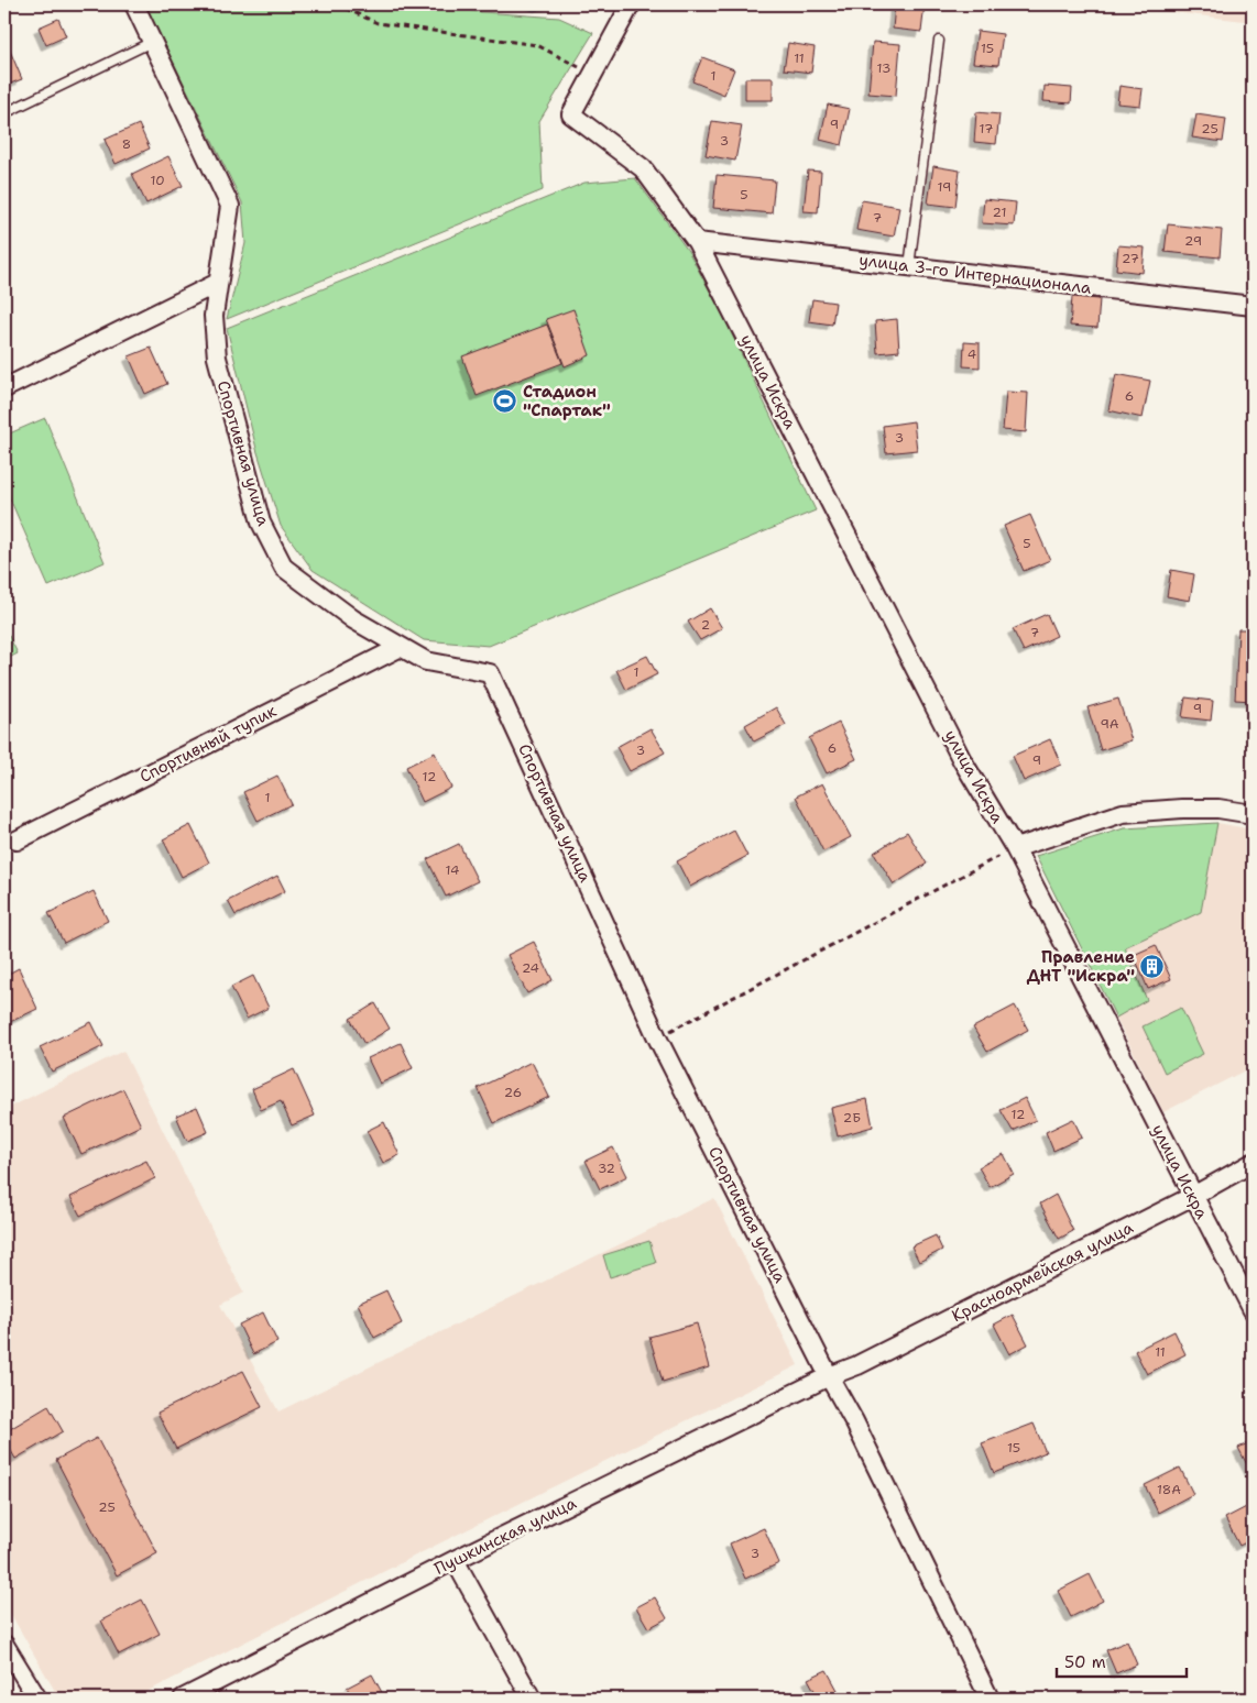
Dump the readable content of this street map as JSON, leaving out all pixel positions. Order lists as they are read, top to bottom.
{
  "streets": {
    "street": [
      "улица 3-го Интернационала",
      "улица Искра",
      "Спортивная улица",
      "Спортивный тупик",
      "Красноармейская улица",
      "Пушкинская улица"
    ]
  },
  "crossings": [
    ["улица 3-го Интернационала", "улица Искра"],
    ["улица Искра", "Красноармейская улица"],
    ["Спортивная улица", "Спортивный тупик"],
    ["Спортивная улица", "Красноармейская улица"],
    ["Спортивная улица", "Пушкинская улица"],
    ["Красноармейская улица", "Пушкинская улица"]
  ],
  "places": {
    "sports": ["Стадион \"Спартак\""],
    "building": ["Правление ДНТ \"Искра\""]
  },
  "house_numbers": [
    "15",
    "11",
    "13",
    "1",
    "9",
    "17",
    "25",
    "3",
    "8",
    "10",
    "19",
    "5",
    "21",
    "7",
    "29",
    "27",
    "4",
    "6",
    "3",
    "5",
    "2",
    "7",
    "1",
    "9",
    "9А",
    "6",
    "3",
    "9",
    "12",
    "1",
    "14",
    "24",
    "26",
    "12",
    "2Б",
    "32",
    "11",
    "15",
    "18А",
    "25",
    "3"
  ],
  "scale_bar": "50 m"
}
